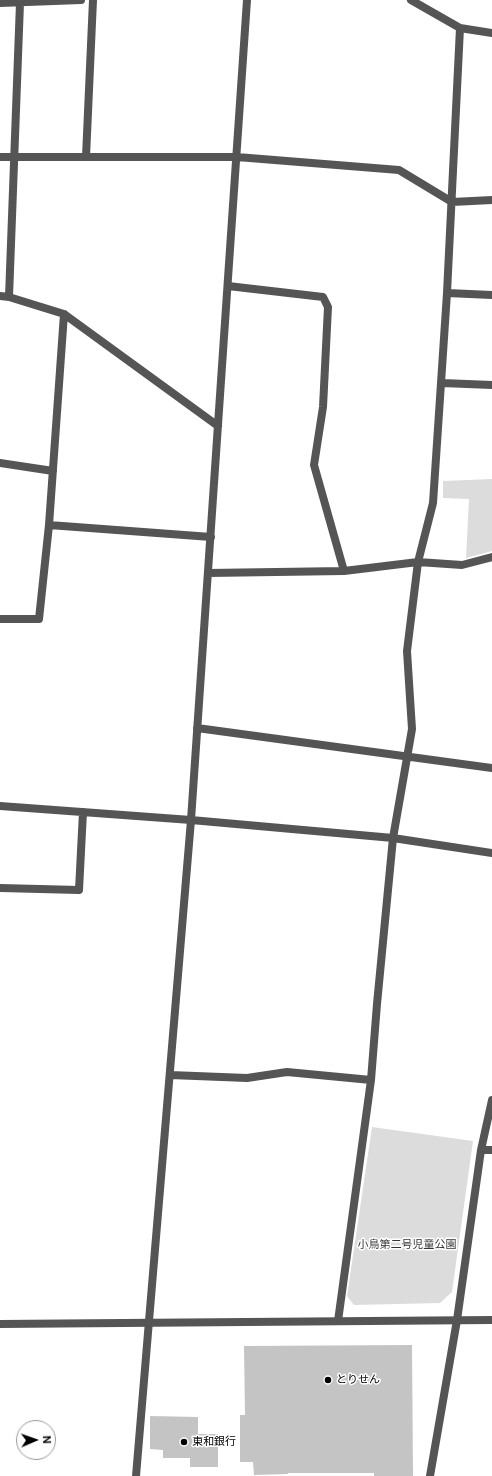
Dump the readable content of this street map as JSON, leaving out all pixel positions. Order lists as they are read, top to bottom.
{
  "parks": ["小鳥第二号児童公園"],
  "places": ["とりせん", "東和銀行"],
  "north": "right"
}
